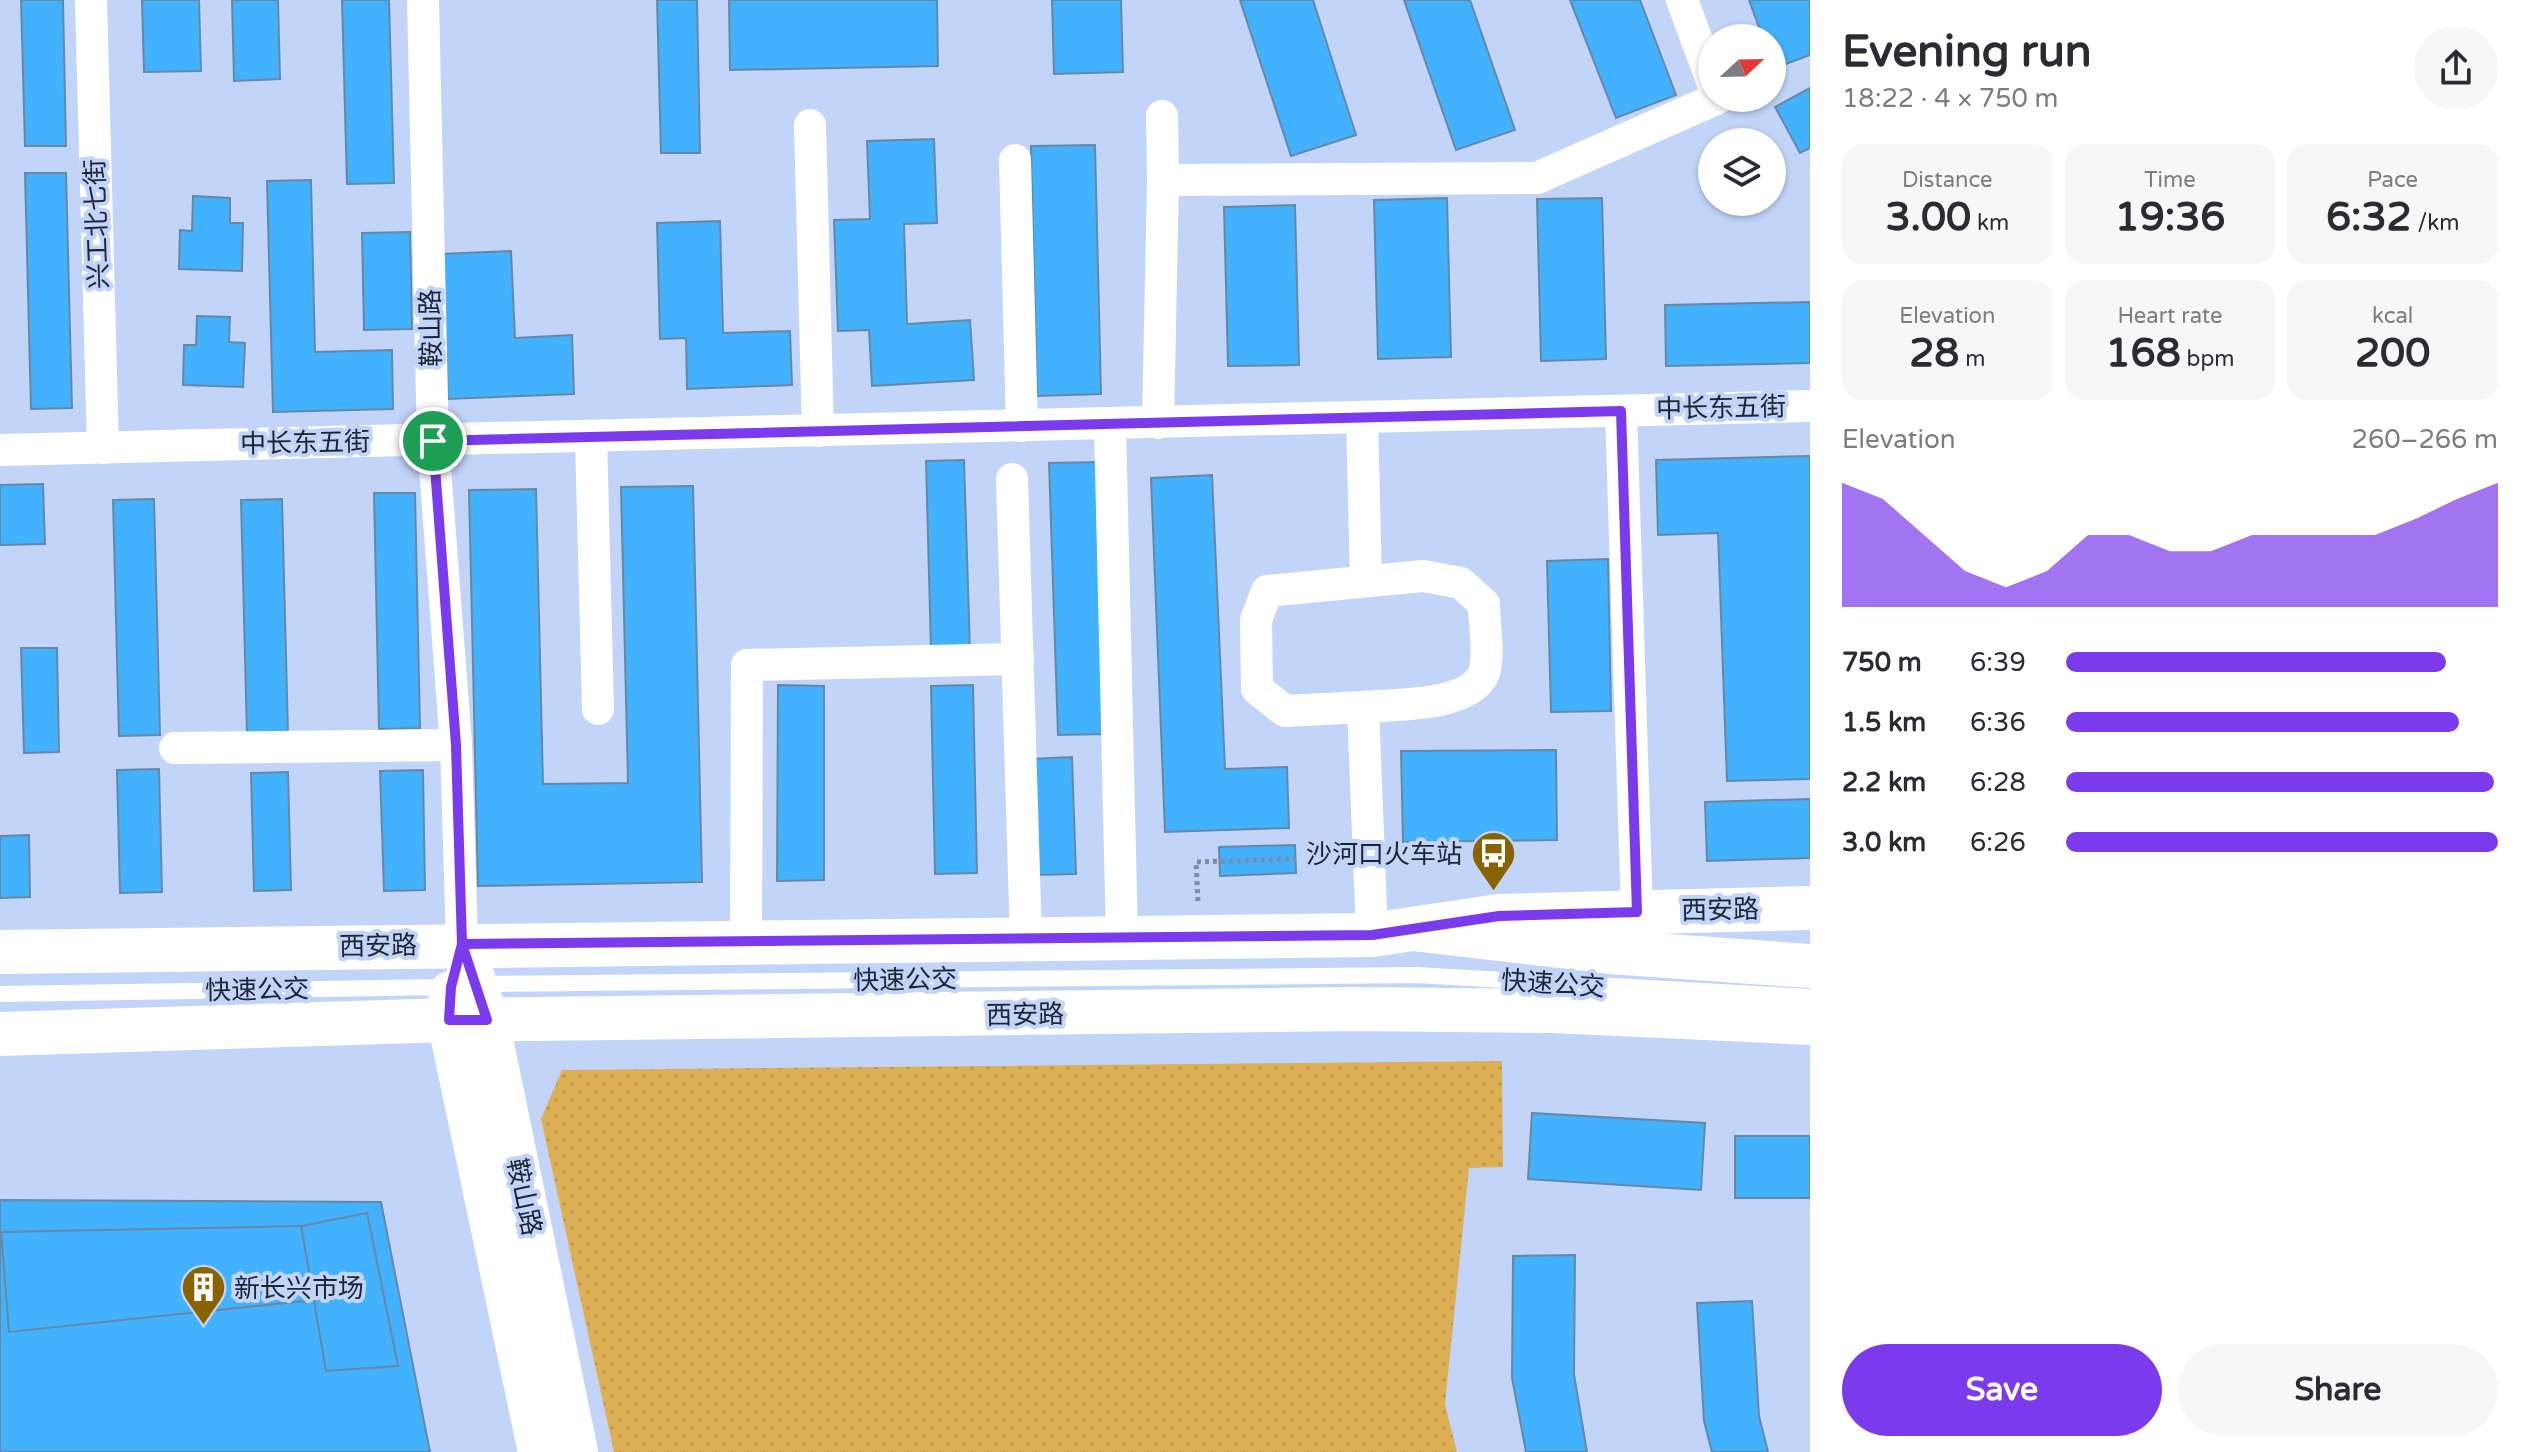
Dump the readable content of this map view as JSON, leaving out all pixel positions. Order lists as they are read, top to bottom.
{
  "streets": {
    "main road": ["鞍山路", "西安路"],
    "street": ["兴工北七街", "中长东五街"],
    "lane": ["快速公交"]
  },
  "crossings": [
    ["兴工北七街", "中长东五街"],
    ["鞍山路", "中长东五街"],
    ["鞍山路", "西安路"],
    ["鞍山路", "快速公交"],
    ["西安路", "快速公交"]
  ],
  "places": {
    "bus stop": ["沙河口火车站"],
    "building": ["新长兴市场"]
  },
  "north": "right",
  "page": {
    "heading": ["Evening run", "18:22 · 4 × 750 m"],
    "stats": [
      ["Distance", "3.00 km"],
      ["Time", "19:36"],
      ["Pace", "6:32 /km"],
      ["Elevation", "28 m"],
      ["Heart rate", "168 bpm"],
      ["kcal", "200"]
    ],
    "chart": ["Elevation", "260–266 m"],
    "list": [
      {
        "name": "750 m",
        "note": "6:39"
      },
      {
        "name": "1.5 km",
        "note": "6:36"
      },
      {
        "name": "2.2 km",
        "note": "6:28"
      },
      {
        "name": "3.0 km",
        "note": "6:26"
      }
    ],
    "buttons": ["Save", "Share"]
  }
}
